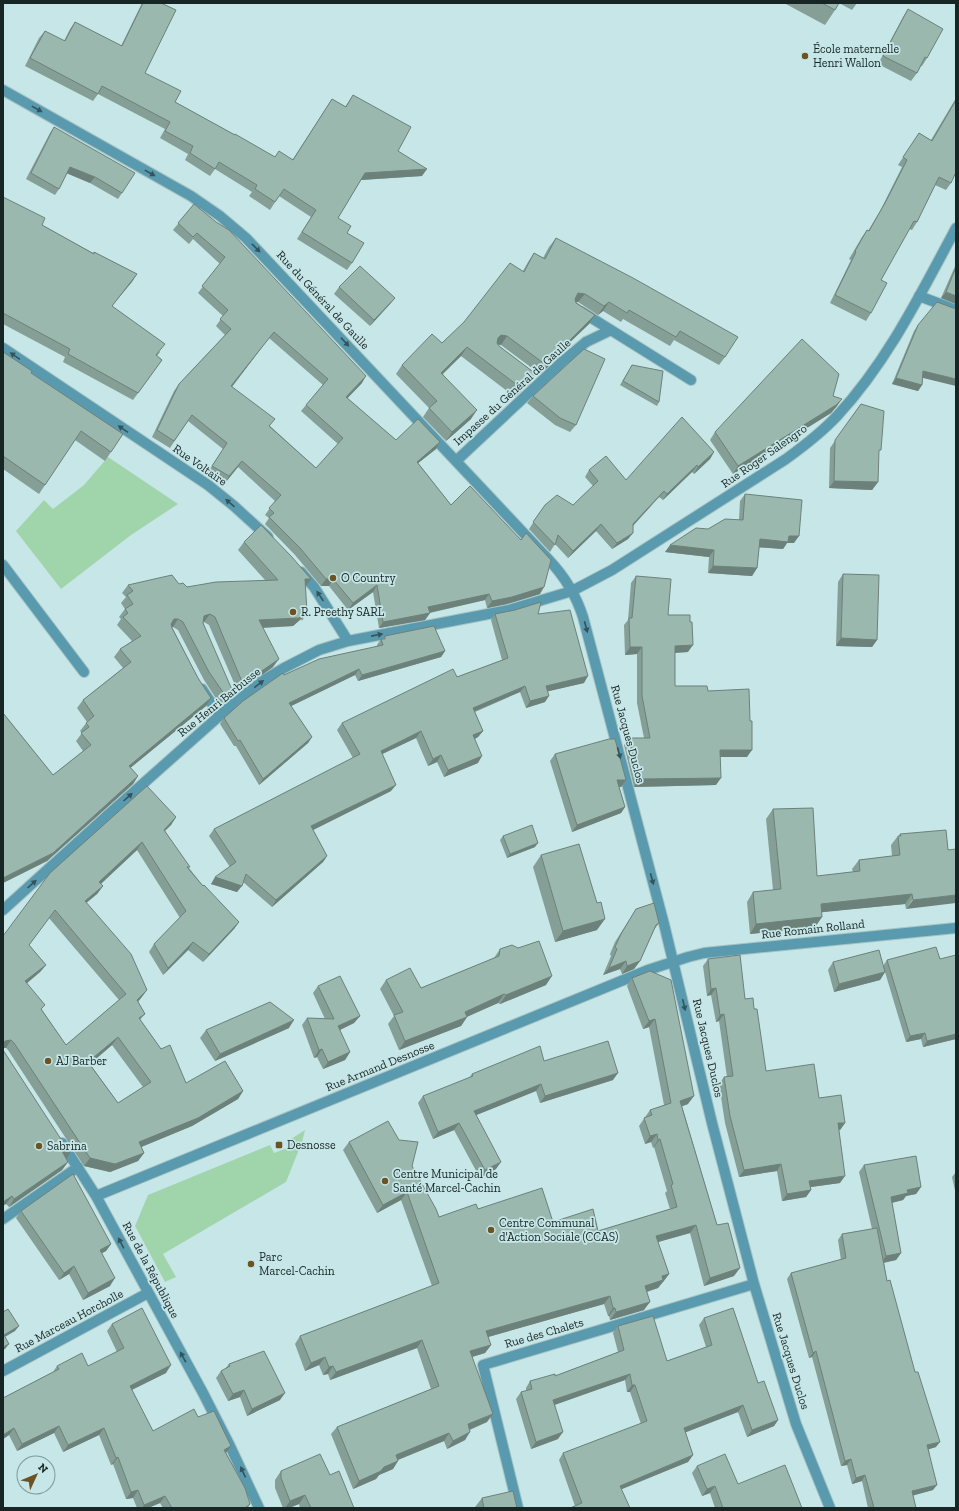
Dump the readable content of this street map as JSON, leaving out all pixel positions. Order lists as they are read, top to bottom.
{
  "streets": {
    "street": [
      "Rue du Général de Gaulle",
      "Impasse du Général de Gaulle",
      "Rue Roger Salengro",
      "Rue Voltaire",
      "Rue Henri Barbusse",
      "Rue Jacques Duclos",
      "Rue Romain Rolland",
      "Rue Armand Desnosse",
      "Rue de la République",
      "Rue Marceau Horcholle",
      "Rue des Chalets"
    ]
  },
  "crossings": [
    ["Rue du Général de Gaulle", "Impasse du Général de Gaulle"],
    ["Rue du Général de Gaulle", "Rue Roger Salengro"],
    ["Rue du Général de Gaulle", "Rue Henri Barbusse"],
    ["Rue du Général de Gaulle", "Rue Jacques Duclos"],
    ["Rue Roger Salengro", "Rue Henri Barbusse"],
    ["Rue Roger Salengro", "Rue Jacques Duclos"],
    ["Rue Henri Barbusse", "Rue Jacques Duclos"],
    ["Rue Jacques Duclos", "Rue Romain Rolland"],
    ["Rue Jacques Duclos", "Rue Armand Desnosse"],
    ["Rue Jacques Duclos", "Rue des Chalets"],
    ["Rue Romain Rolland", "Rue Armand Desnosse"],
    ["Rue Armand Desnosse", "Rue de la République"],
    ["Rue de la République", "Rue Marceau Horcholle"]
  ],
  "one_way": [
    "Rue du Général de Gaulle",
    "Rue Voltaire",
    "Rue Henri Barbusse",
    "Rue Jacques Duclos",
    "Rue de la République"
  ],
  "places": {
    "other": [
      "École maternelle Henri Wallon",
      "O Country",
      "R. Preethy SARL",
      "AJ Barber",
      "Sabrina",
      "Centre Municipal de Santé Marcel-Cachin",
      "Centre Communal d'Action Sociale (CCAS)",
      "Parc Marcel-Cachin"
    ],
    "transit": ["Desnosse"]
  },
  "north": "top right"
}
